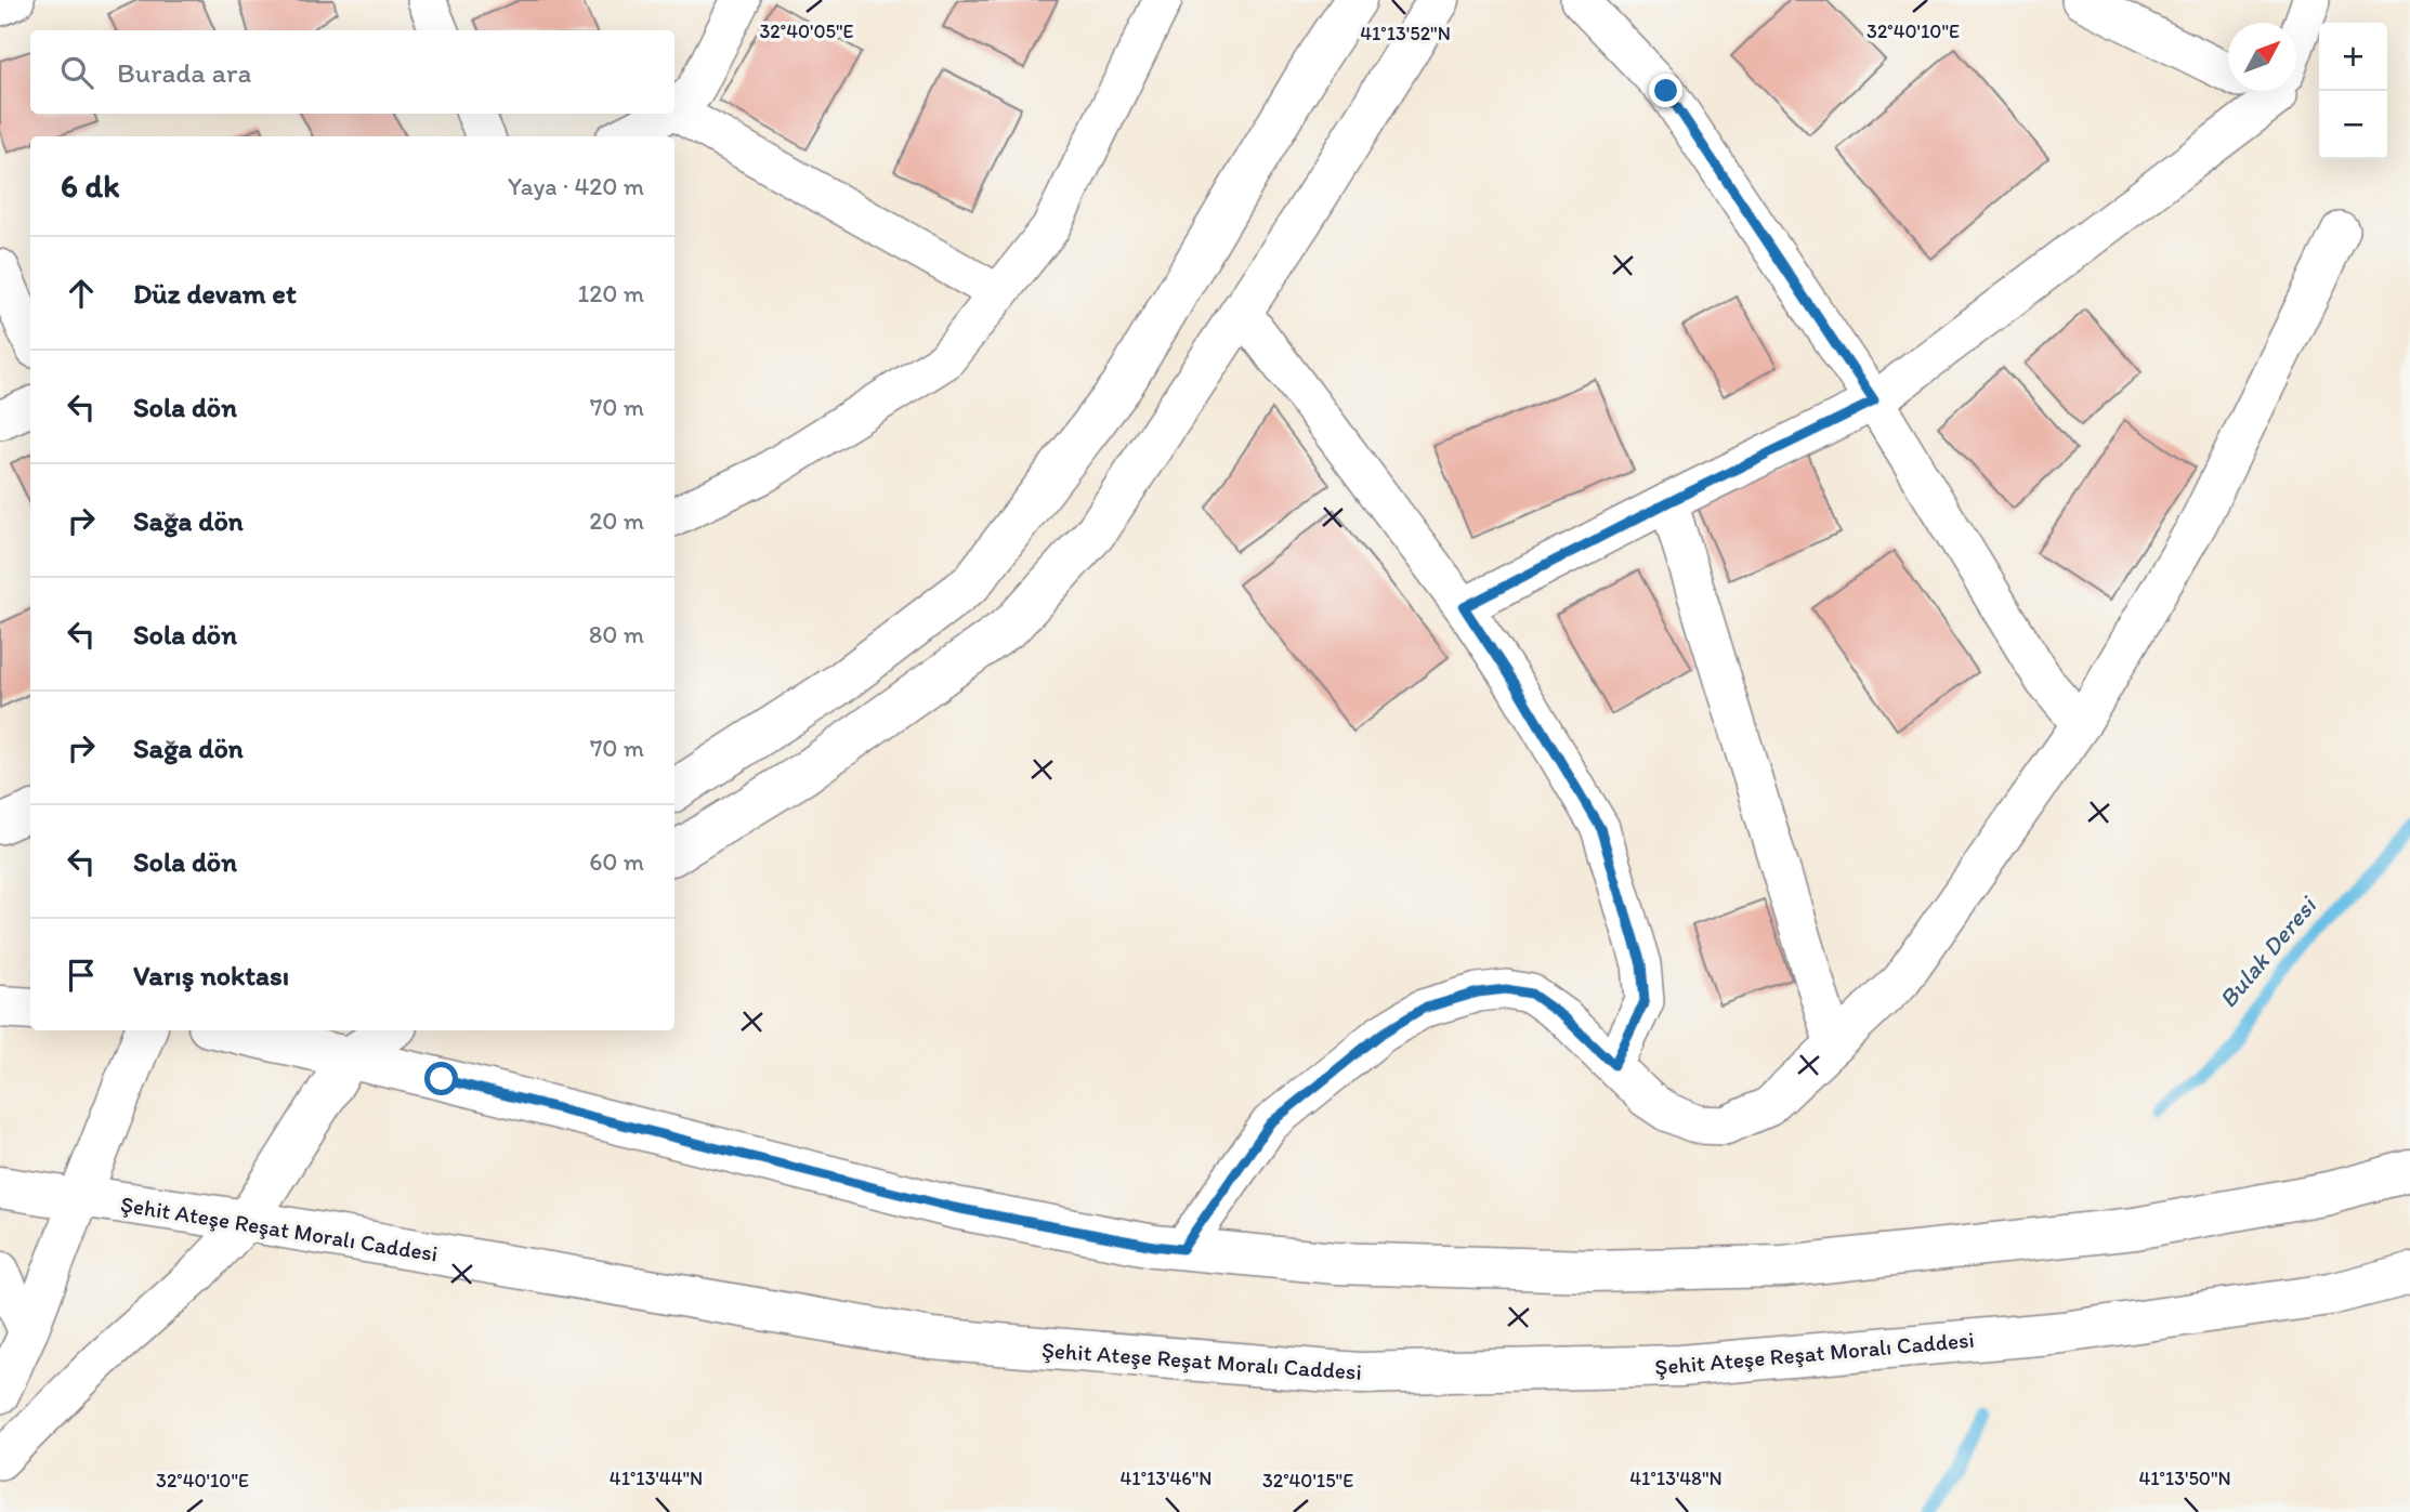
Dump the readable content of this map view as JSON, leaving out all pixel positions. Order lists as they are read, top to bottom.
{
  "streets": {
    "main road": ["Şehit Ateşe Reşat Moralı Caddesi"]
  },
  "water": ["Bulak Deresi"],
  "north": "top right",
  "page": {
    "map_buttons": ["+", "−"],
    "search": "Burada ara",
    "heading": ["6 dk", "Yaya · 420 m"],
    "list": [
      ["Düz devam et", "120 m"],
      ["Sola dön", "70 m"],
      ["Sağa dön", "20 m"],
      ["Sola dön", "80 m"],
      ["Sağa dön", "70 m"],
      ["Sola dön", "60 m"],
      "Varış noktası"
    ]
  },
  "coordinates": [
    "32°40'05\"E",
    "32°40'10\"E",
    "41°13'52\"N",
    "41°13'44\"N",
    "41°13'46\"N",
    "41°13'48\"N",
    "41°13'50\"N",
    "32°40'15\"E"
  ]
}
